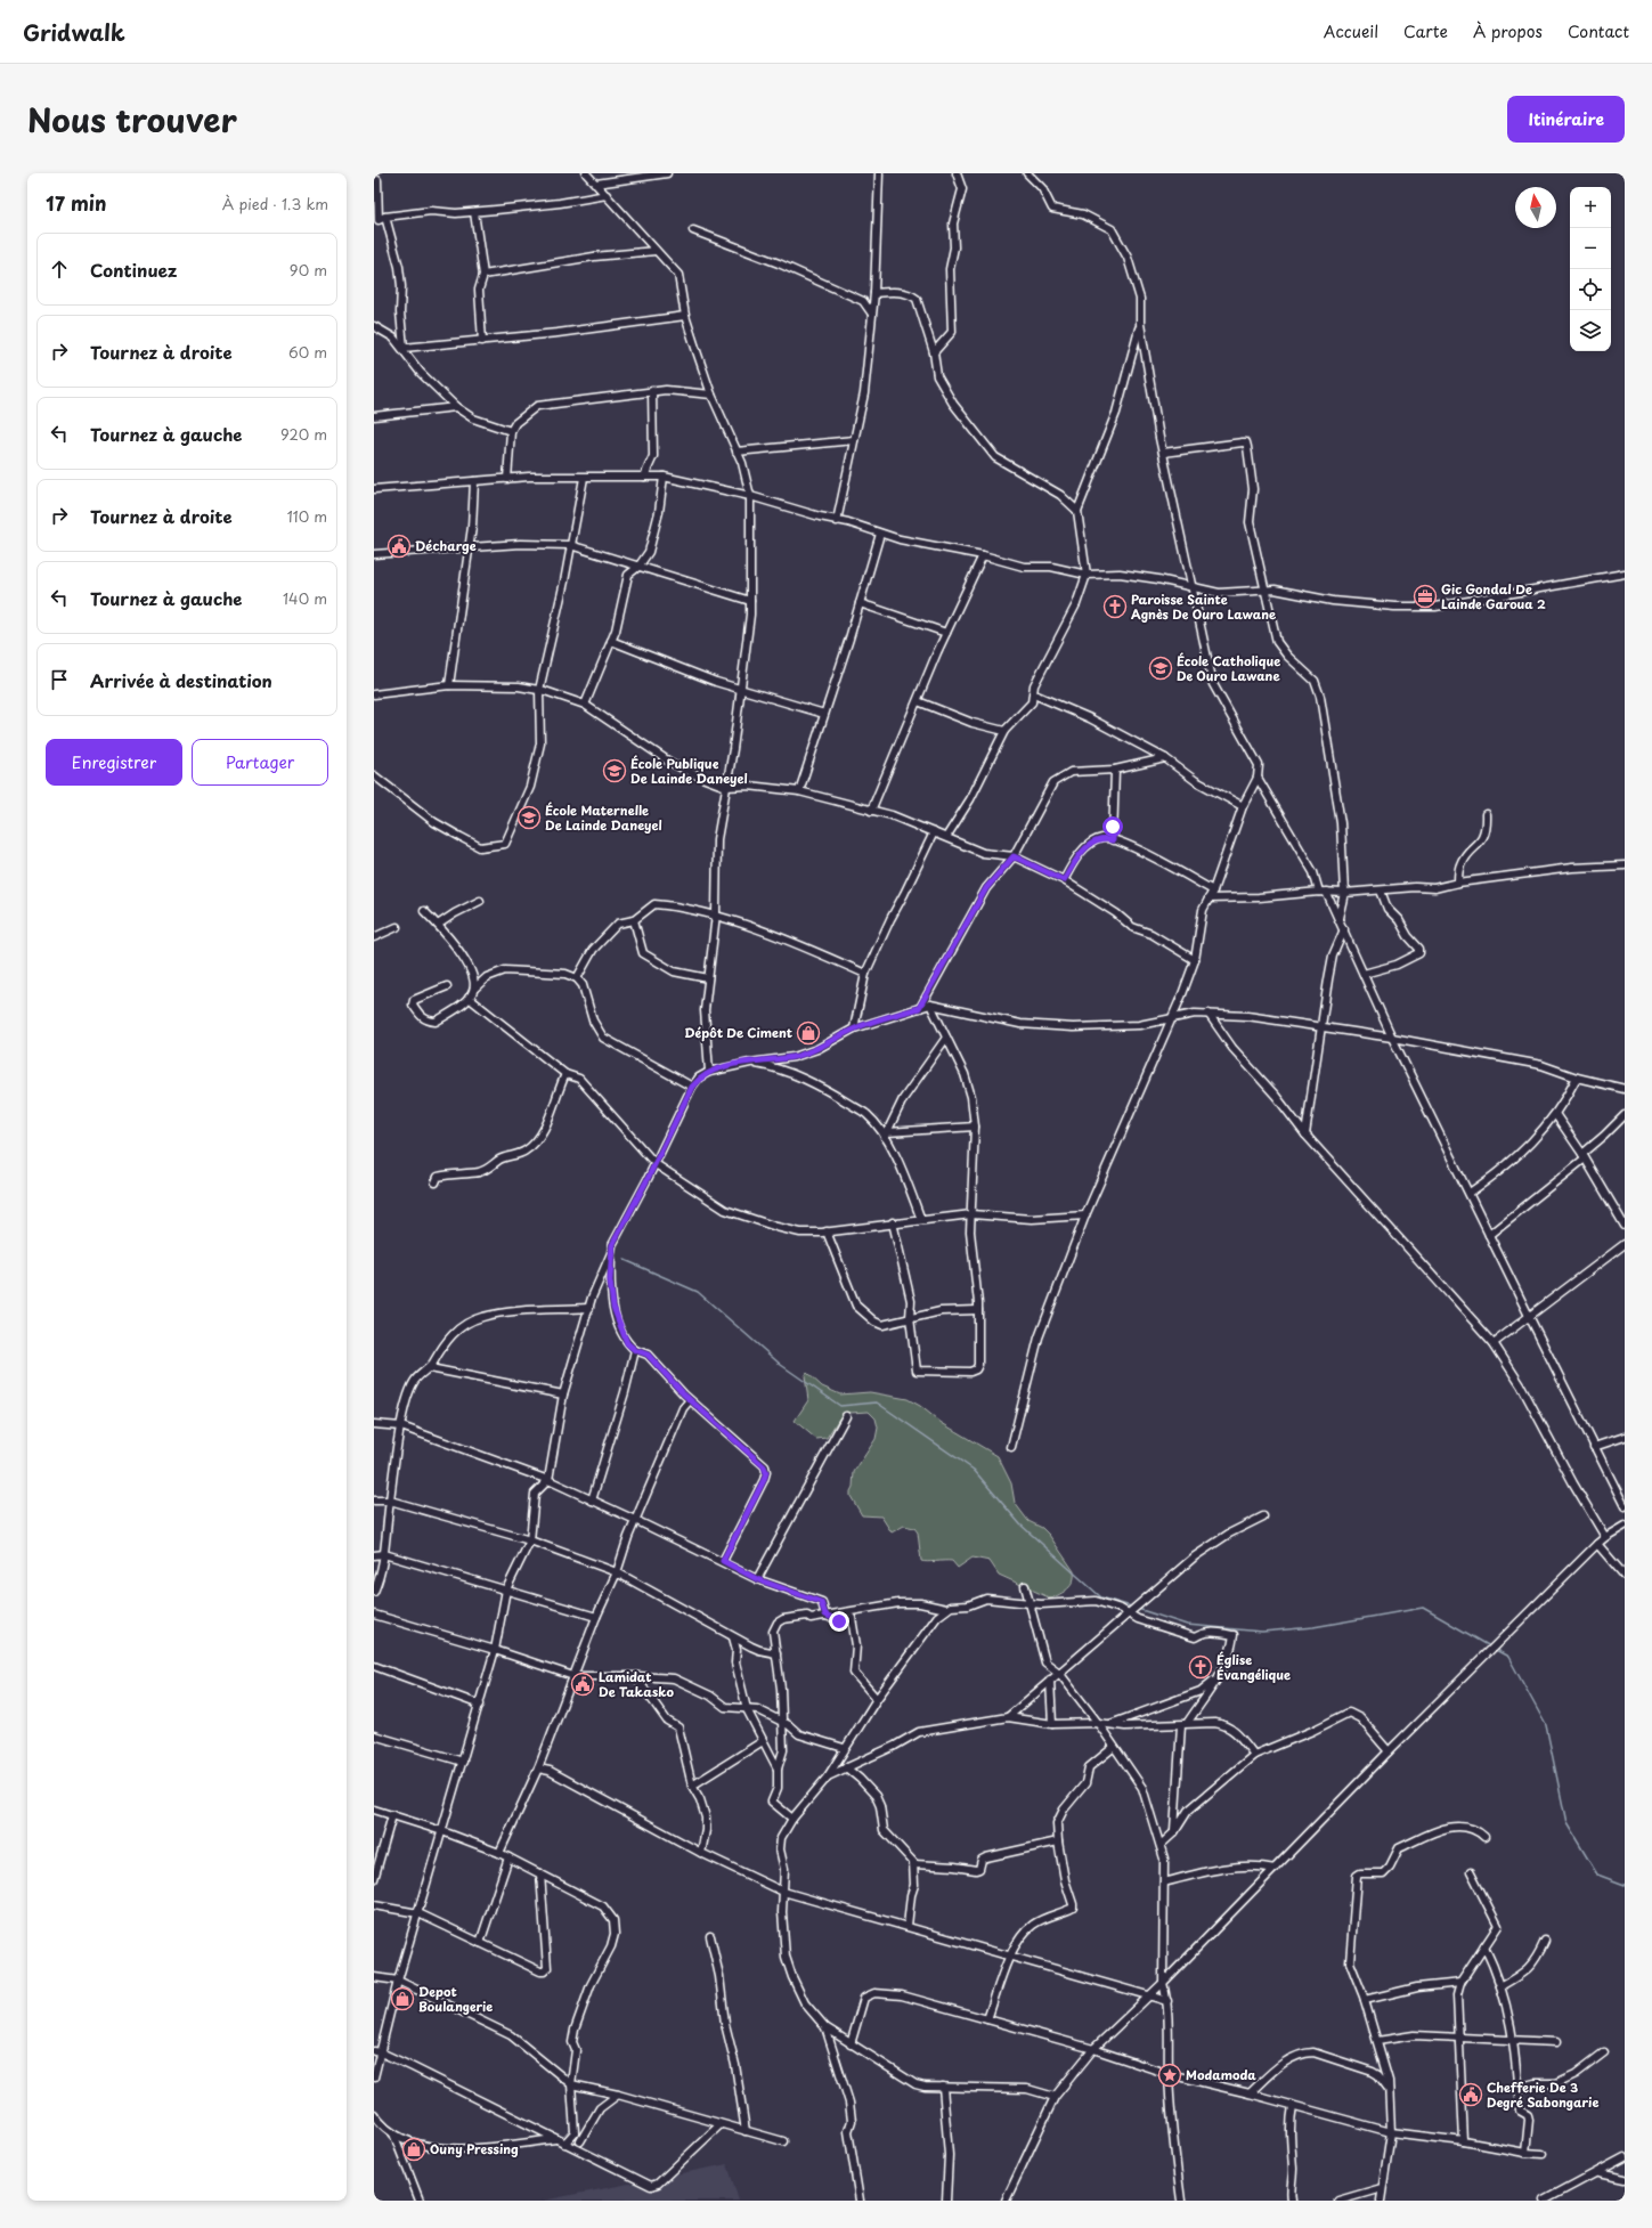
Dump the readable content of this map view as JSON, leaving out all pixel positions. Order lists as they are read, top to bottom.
{
  "places": {
    "public building": ["Décharge", "Lamidat De Takasko", "Chefferie De 3 Degré Sabongarie"],
    "office": ["Gic Gondal De Lainde Garoua 2"],
    "church": ["Paroisse Sainte Agnès De Ouro Lawane", "Église Évangélique"],
    "school or university": ["École Catholique De Ouro Lawane", "École Publique De Lainde Daneyel", "École Maternelle De Lainde Daneyel"],
    "shop": ["Dépôt De Ciment", "Depot Boulangerie", "Ouny Pressing"],
    "place": ["Modamoda"]
  },
  "north": "top",
  "page": {
    "header": "Gridwalk",
    "nav": [
      "Accueil",
      "Carte",
      "À propos",
      "Contact"
    ],
    "title": "Nous trouver",
    "buttons": [
      "Itinéraire",
      ["Enregistrer", "Partager"]
    ],
    "heading": ["17 min", "À pied · 1.3 km"],
    "map_buttons": ["+", "−"],
    "list": [
      ["Continuez", "90 m"],
      ["Tournez à droite", "60 m"],
      ["Tournez à gauche", "920 m"],
      ["Tournez à droite", "110 m"],
      ["Tournez à gauche", "140 m"],
      "Arrivée à destination"
    ]
  }
}
